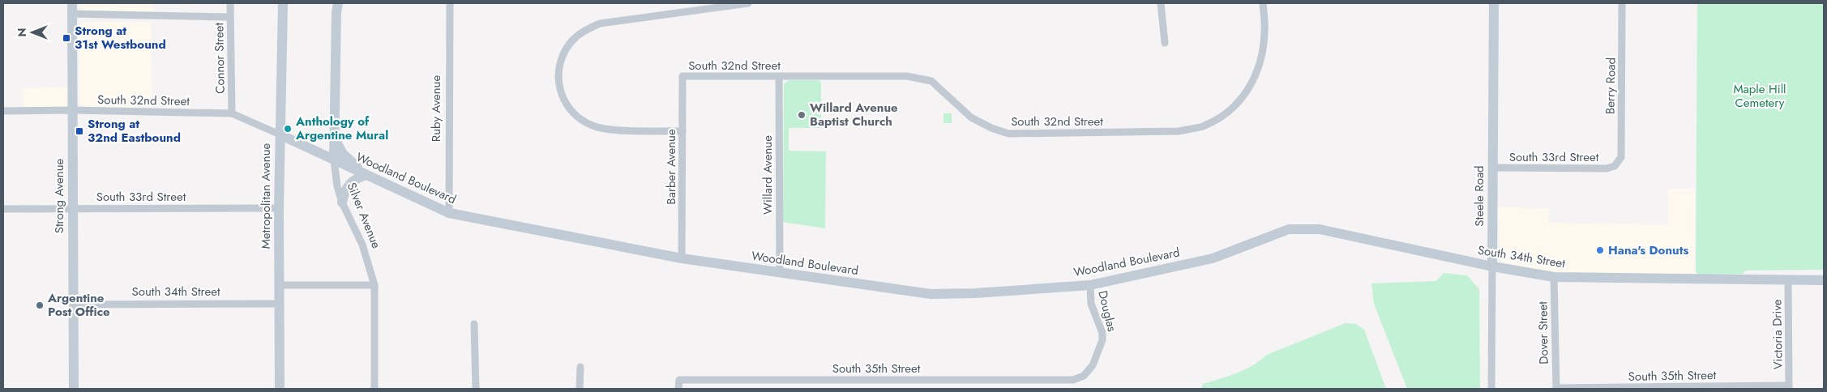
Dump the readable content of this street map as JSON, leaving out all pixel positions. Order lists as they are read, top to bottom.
{
  "streets": {
    "street": [
      "Connor Street",
      "South 32nd Street",
      "Berry Road",
      "Ruby Avenue",
      "South 33rd Street",
      "Barber Avenue",
      "Willard Avenue",
      "Woodland Boulevard",
      "Strong Avenue",
      "Metropolitan Avenue",
      "Steele Road",
      "Silver Avenue",
      "South 34th Street",
      "Douglas",
      "Dover Street",
      "Victoria Drive",
      "South 35th Street"
    ]
  },
  "crossings": [
    ["Connor Street", "South 32nd Street"],
    ["South 32nd Street", "Barber Avenue"],
    ["South 32nd Street", "Willard Avenue"],
    ["South 32nd Street", "Woodland Boulevard"],
    ["South 32nd Street", "Strong Avenue"],
    ["South 32nd Street", "Metropolitan Avenue"],
    ["Berry Road", "South 33rd Street"],
    ["Ruby Avenue", "Woodland Boulevard"],
    ["South 33rd Street", "Strong Avenue"],
    ["South 33rd Street", "Metropolitan Avenue"],
    ["South 33rd Street", "Steele Road"],
    ["Barber Avenue", "Woodland Boulevard"],
    ["Willard Avenue", "Woodland Boulevard"],
    ["Woodland Boulevard", "Metropolitan Avenue"],
    ["Woodland Boulevard", "Silver Avenue"],
    ["Woodland Boulevard", "South 34th Street"],
    ["Woodland Boulevard", "Douglas"],
    ["Strong Avenue", "South 34th Street"],
    ["Metropolitan Avenue", "South 34th Street"],
    ["Steele Road", "South 34th Street"],
    ["South 34th Street", "Dover Street"],
    ["South 34th Street", "Victoria Drive"],
    ["Douglas", "South 35th Street"],
    ["Dover Street", "South 35th Street"],
    ["Victoria Drive", "South 35th Street"]
  ],
  "parks": ["Maple Hill Cemetery"],
  "places": {
    "transit": ["Strong at 31st Westbound", "Strong at 32nd Eastbound"],
    "other": [
      "Willard Avenue Baptist Church",
      "Anthology of Argentine Mural",
      "Hana's Donuts",
      "Argentine Post Office"
    ]
  },
  "north": "left"
}
